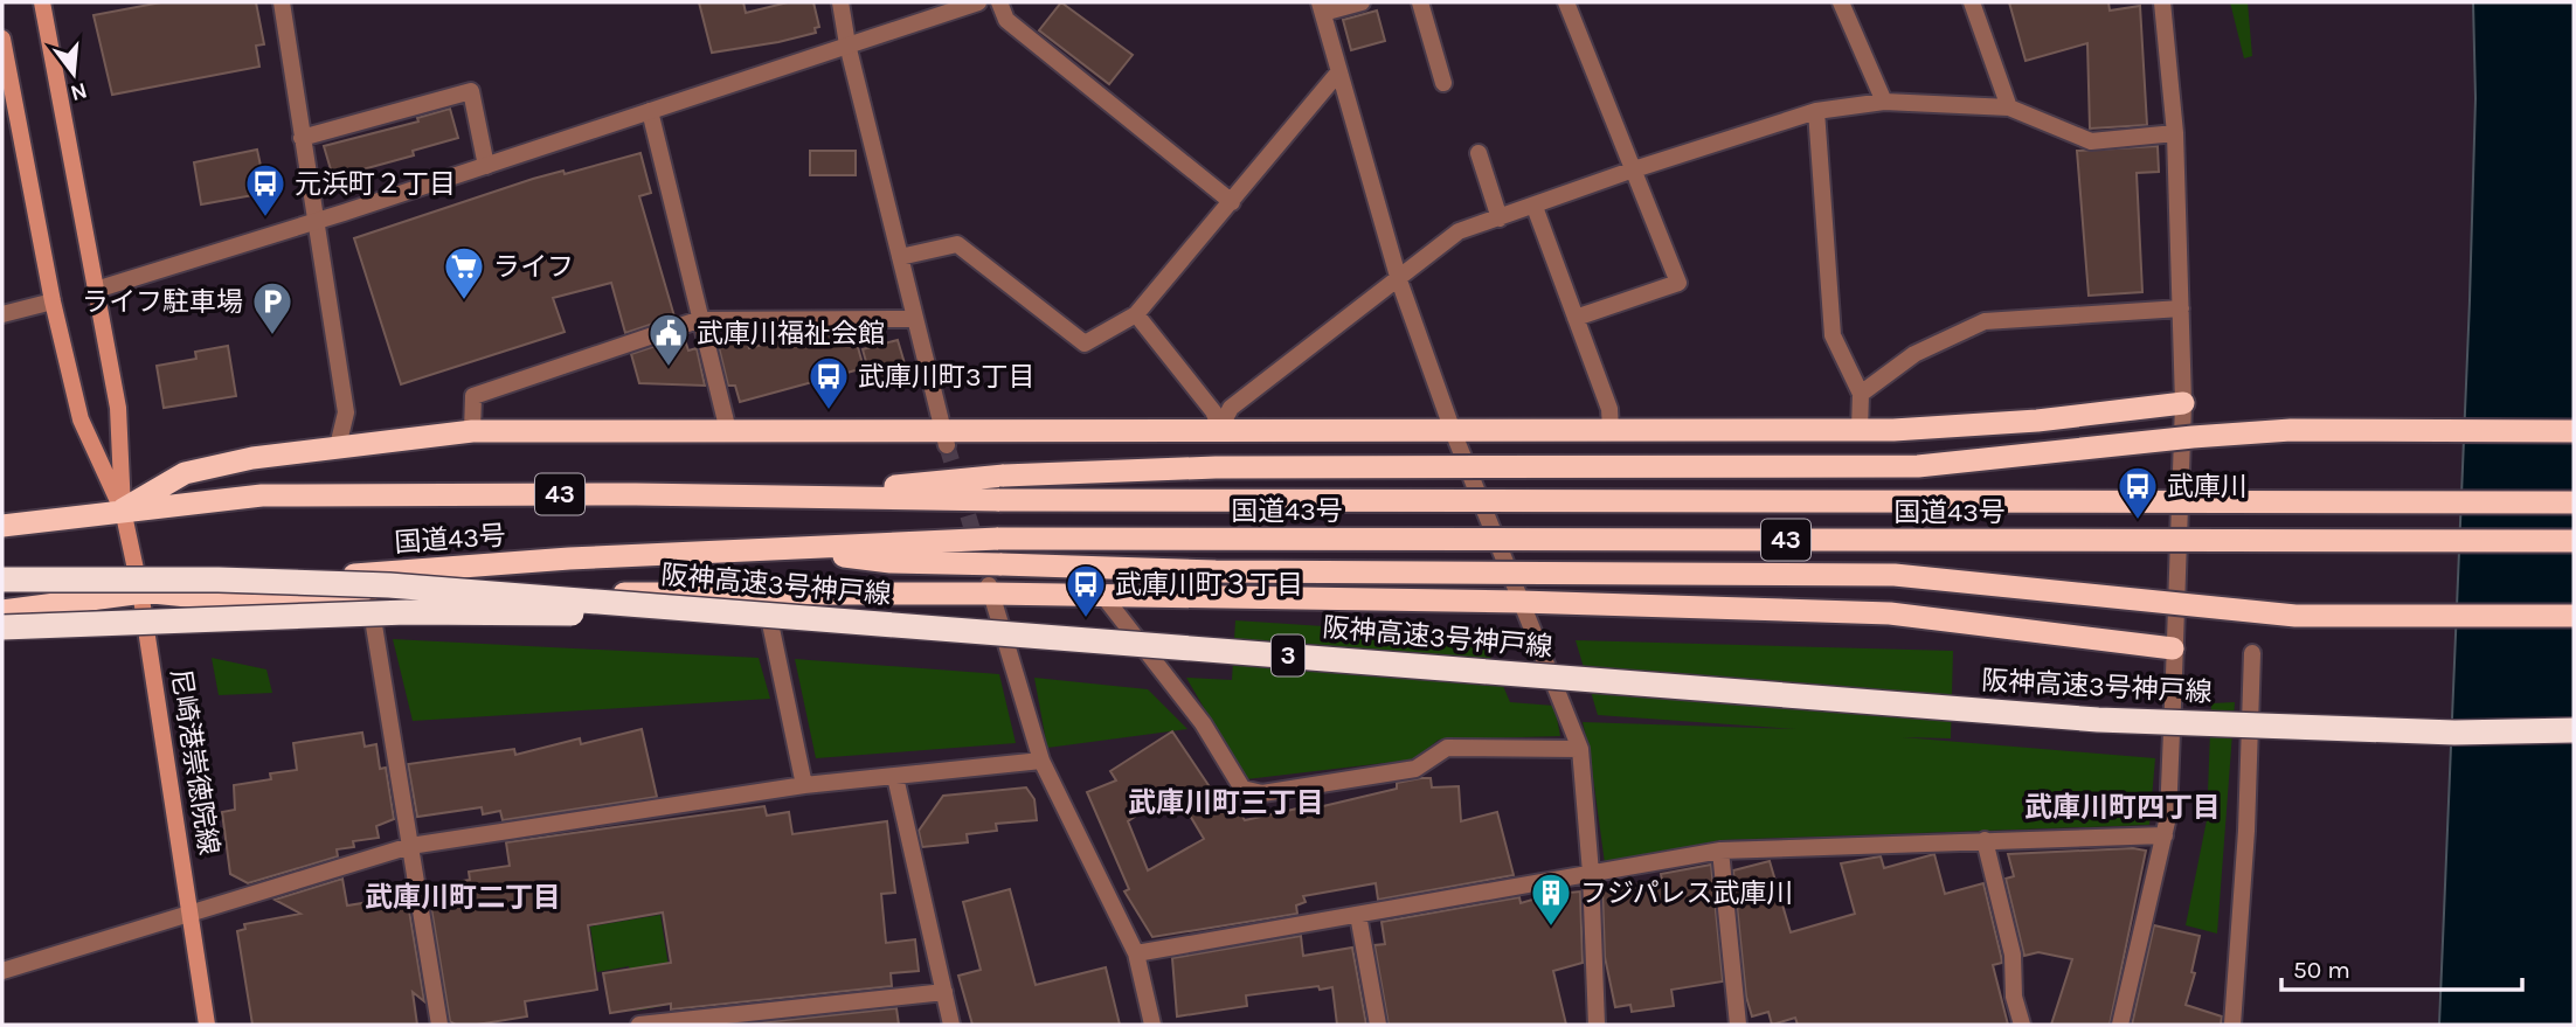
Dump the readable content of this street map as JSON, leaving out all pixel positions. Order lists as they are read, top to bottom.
{
  "streets": {
    "highway": [
      "43",
      "国道43号",
      "阪神高速3号神戸線",
      "3"
    ],
    "main road": ["尼崎港崇徳院線"]
  },
  "crossings": [
    ["国道43号", "尼崎港崇徳院線"]
  ],
  "districts": ["武庫川町三丁目", "武庫川町四丁目", "武庫川町二丁目"],
  "places": {
    "bus stop": [
      "元浜町２丁目",
      "武庫川町3丁目",
      "武庫川",
      "武庫川町３丁目"
    ],
    "supermarket": ["ライフ"],
    "parking": ["ライフ駐車場"],
    "public building": ["武庫川福祉会館"],
    "building": ["フジパレス武庫川"]
  },
  "scale_bar": "50 m",
  "north": "bottom"
}
